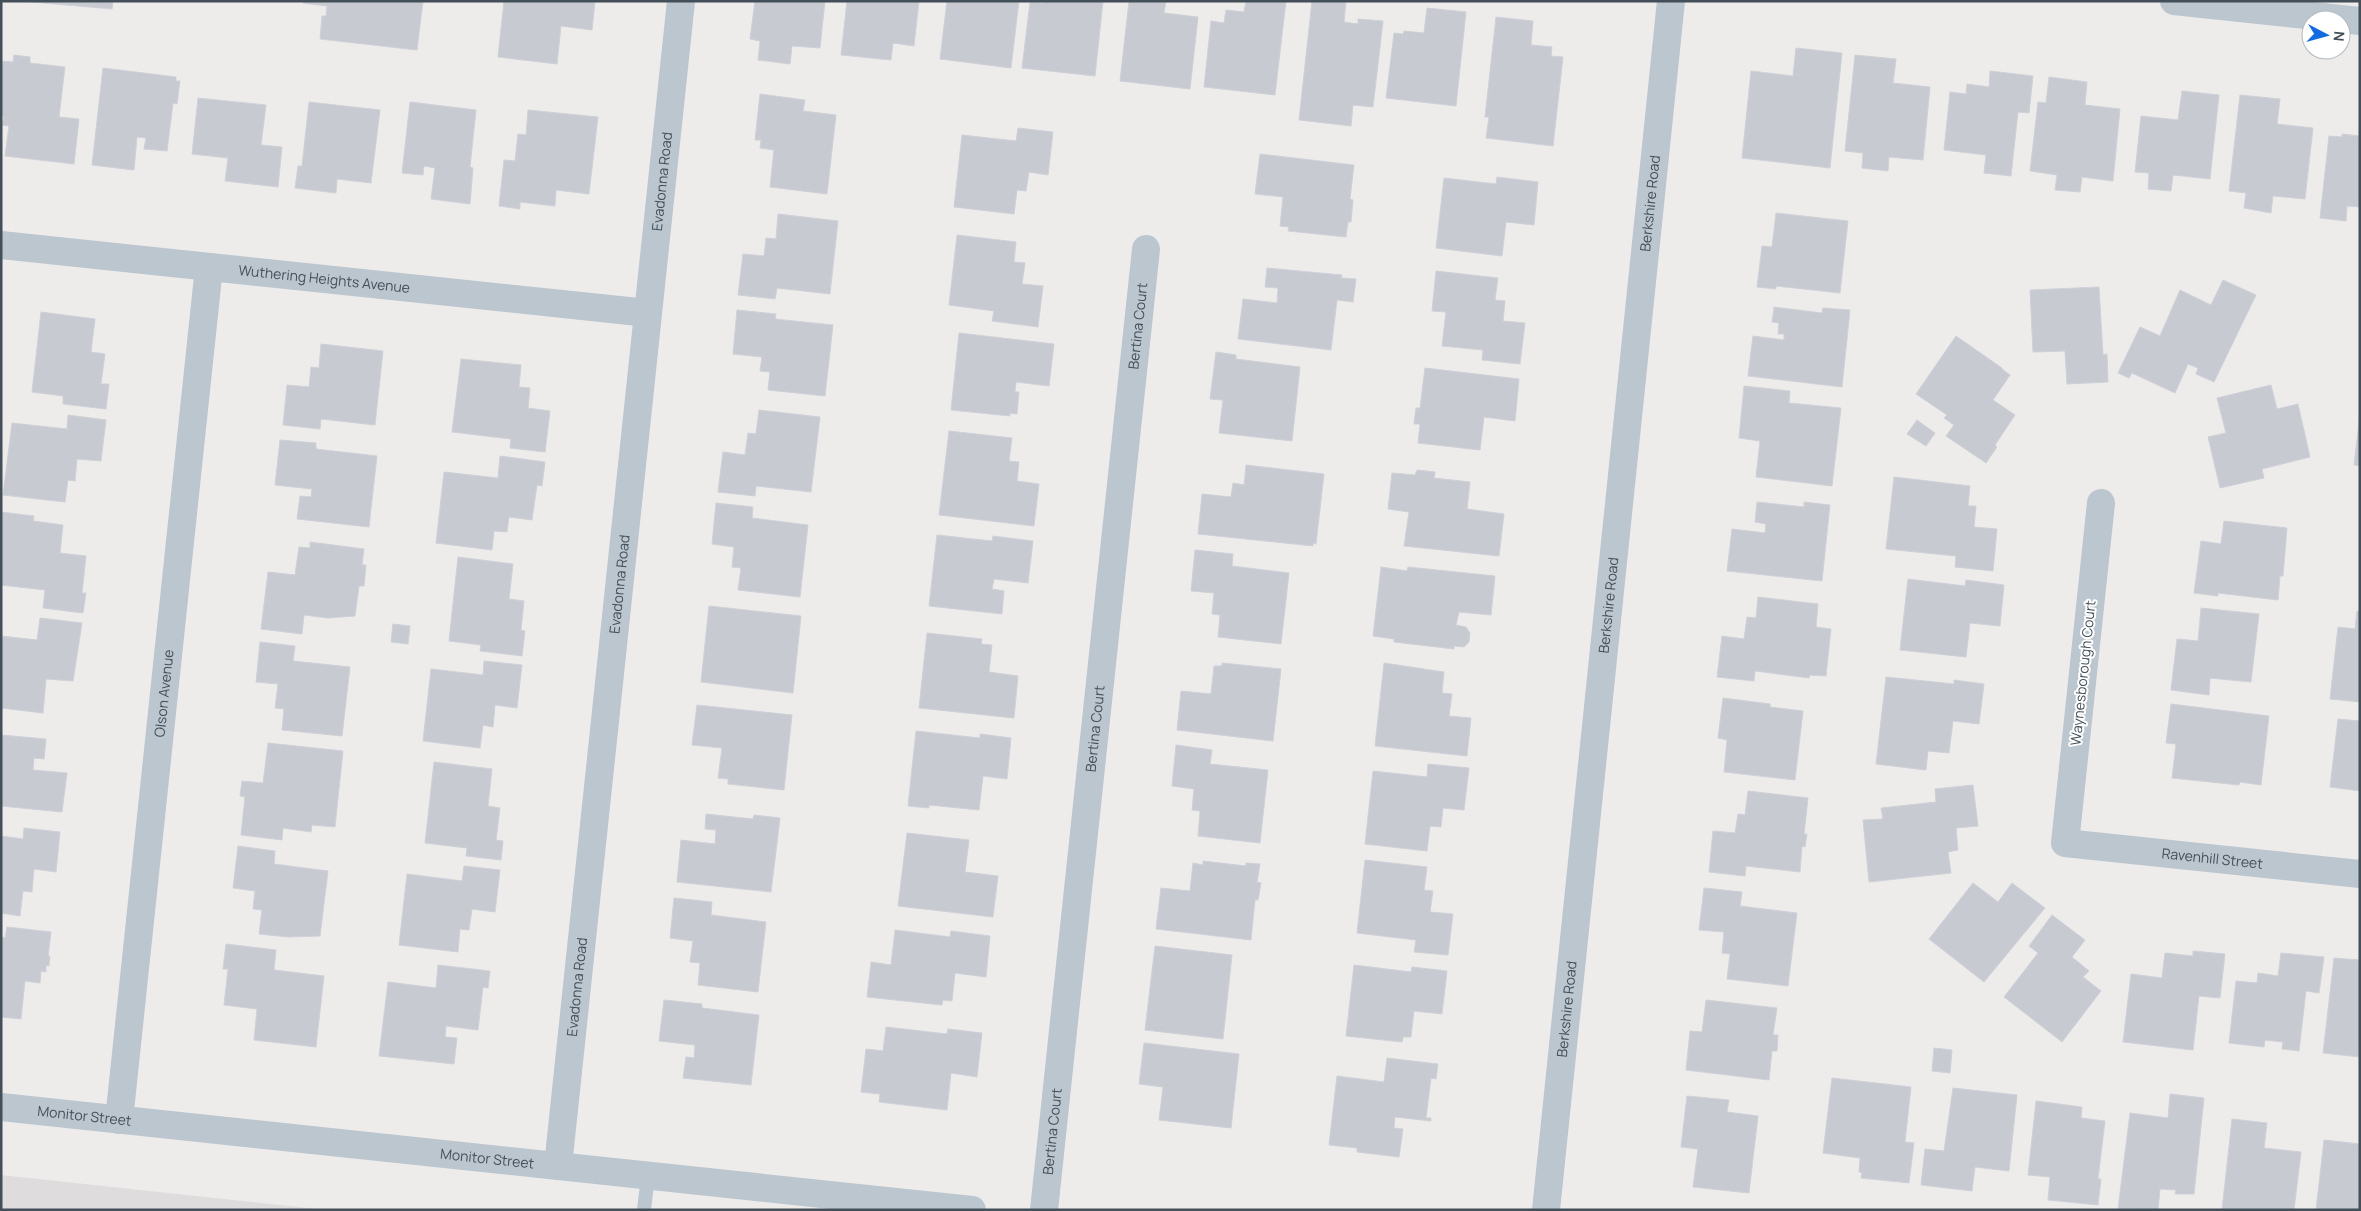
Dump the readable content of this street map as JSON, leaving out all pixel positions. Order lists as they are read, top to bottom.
{
  "streets": {
    "street": [
      "Evadonna Road",
      "Berkshire Road",
      "Wuthering Heights Avenue",
      "Bertina Court",
      "Waynesborough Court",
      "Olson Avenue",
      "Ravenhill Street",
      "Monitor Street"
    ]
  },
  "crossings": [
    ["Evadonna Road", "Wuthering Heights Avenue"],
    ["Evadonna Road", "Monitor Street"],
    ["Wuthering Heights Avenue", "Olson Avenue"],
    ["Waynesborough Court", "Ravenhill Street"],
    ["Olson Avenue", "Monitor Street"]
  ],
  "north": "right"
}
